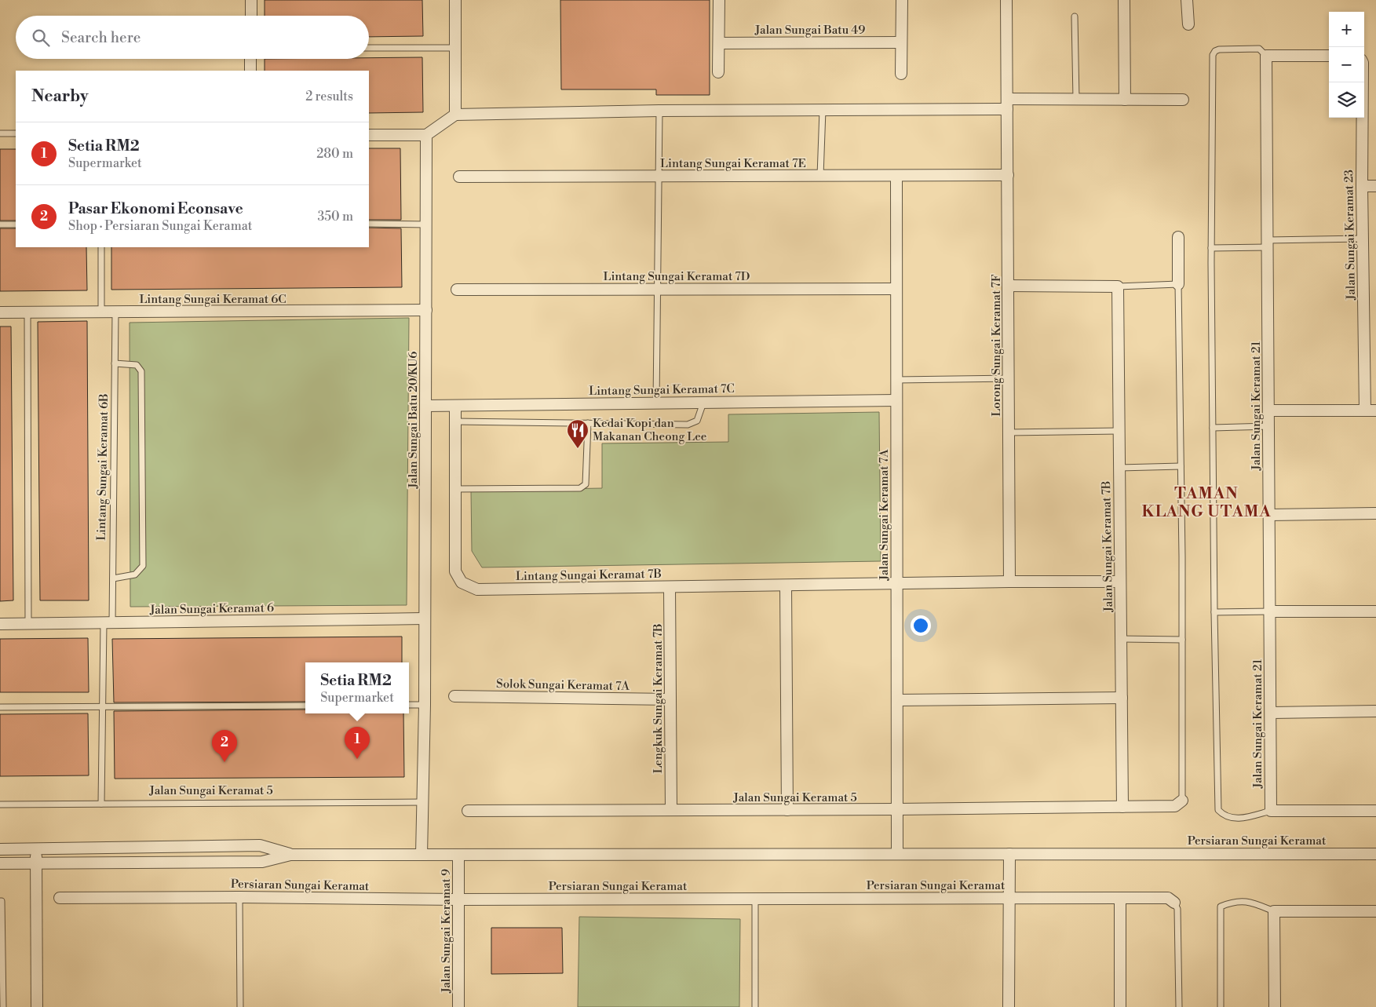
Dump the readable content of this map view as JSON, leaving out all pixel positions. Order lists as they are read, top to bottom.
{
  "streets": {
    "street": [
      "Jalan Sungai Batu 49",
      "Lintang Sungai Keramat 7E",
      "Jalan Sungai Keramat 23",
      "Lintang Sungai Keramat 7D",
      "Lintang Sungai Keramat 6C",
      "Lorong Sungai Keramat 7F",
      "Lintang Sungai Keramat 7C",
      "Jalan Sungai Keramat 21",
      "Jalan Sungai Batu 20/KU6",
      "Jalan Sungai Keramat 7A",
      "Jalan Sungai Keramat 7B",
      "Lintang Sungai Keramat 7B",
      "Jalan Sungai Keramat 6",
      "Solok Sungai Keramat 7A",
      "Lengkuk Sungai Keramat 7B",
      "Jalan Sungai Keramat 5",
      "Persiaran Sungai Keramat",
      "Jalan Sungai Keramat 9"
    ],
    "lane": ["Lintang Sungai Keramat 6B"]
  },
  "crossings": [
    ["Lintang Sungai Keramat 7E", "Lorong Sungai Keramat 7F"],
    ["Lintang Sungai Keramat 7E", "Jalan Sungai Keramat 7A"],
    ["Lintang Sungai Keramat 7D", "Jalan Sungai Keramat 7A"],
    ["Lintang Sungai Keramat 6C", "Jalan Sungai Batu 20/KU6"],
    ["Lintang Sungai Keramat 6C", "Lintang Sungai Keramat 6B"],
    ["Lorong Sungai Keramat 7F", "Lintang Sungai Keramat 7B"],
    ["Lintang Sungai Keramat 7C", "Jalan Sungai Batu 20/KU6"],
    ["Lintang Sungai Keramat 7C", "Jalan Sungai Keramat 7A"],
    ["Lintang Sungai Keramat 7C", "Lintang Sungai Keramat 7B"],
    ["Jalan Sungai Batu 20/KU6", "Jalan Sungai Keramat 6"],
    ["Jalan Sungai Batu 20/KU6", "Jalan Sungai Keramat 5"],
    ["Jalan Sungai Batu 20/KU6", "Persiaran Sungai Keramat"],
    ["Lintang Sungai Keramat 6B", "Jalan Sungai Keramat 6"],
    ["Lintang Sungai Keramat 6B", "Jalan Sungai Keramat 5"],
    ["Jalan Sungai Keramat 7A", "Lintang Sungai Keramat 7B"],
    ["Jalan Sungai Keramat 7A", "Jalan Sungai Keramat 5"],
    ["Jalan Sungai Keramat 7A", "Persiaran Sungai Keramat"],
    ["Jalan Sungai Keramat 7B", "Lintang Sungai Keramat 7B"],
    ["Jalan Sungai Keramat 7B", "Jalan Sungai Keramat 5"],
    ["Lintang Sungai Keramat 7B", "Lengkuk Sungai Keramat 7B"],
    ["Solok Sungai Keramat 7A", "Lengkuk Sungai Keramat 7B"],
    ["Lengkuk Sungai Keramat 7B", "Jalan Sungai Keramat 5"],
    ["Persiaran Sungai Keramat", "Jalan Sungai Keramat 9"]
  ],
  "districts": ["TAMAN KLANG UTAMA"],
  "places": {
    "restaurant": ["Kedai Kopi dan Makanan Cheong Lee"]
  },
  "page": {
    "map_buttons": ["+", "−"],
    "search": "Search here",
    "heading": ["Nearby", "2 results"],
    "list": [
      {
        "mark": "1",
        "name": "Setia RM2",
        "note": "Supermarket",
        "value": "280 m"
      },
      {
        "mark": "2",
        "name": "Pasar Ekonomi Econsave",
        "note": "Shop · Persiaran Sungai Keramat",
        "value": "350 m"
      }
    ],
    "popup": ["Setia RM2", "Supermarket"],
    "pins": ["1", "2"]
  }
}
